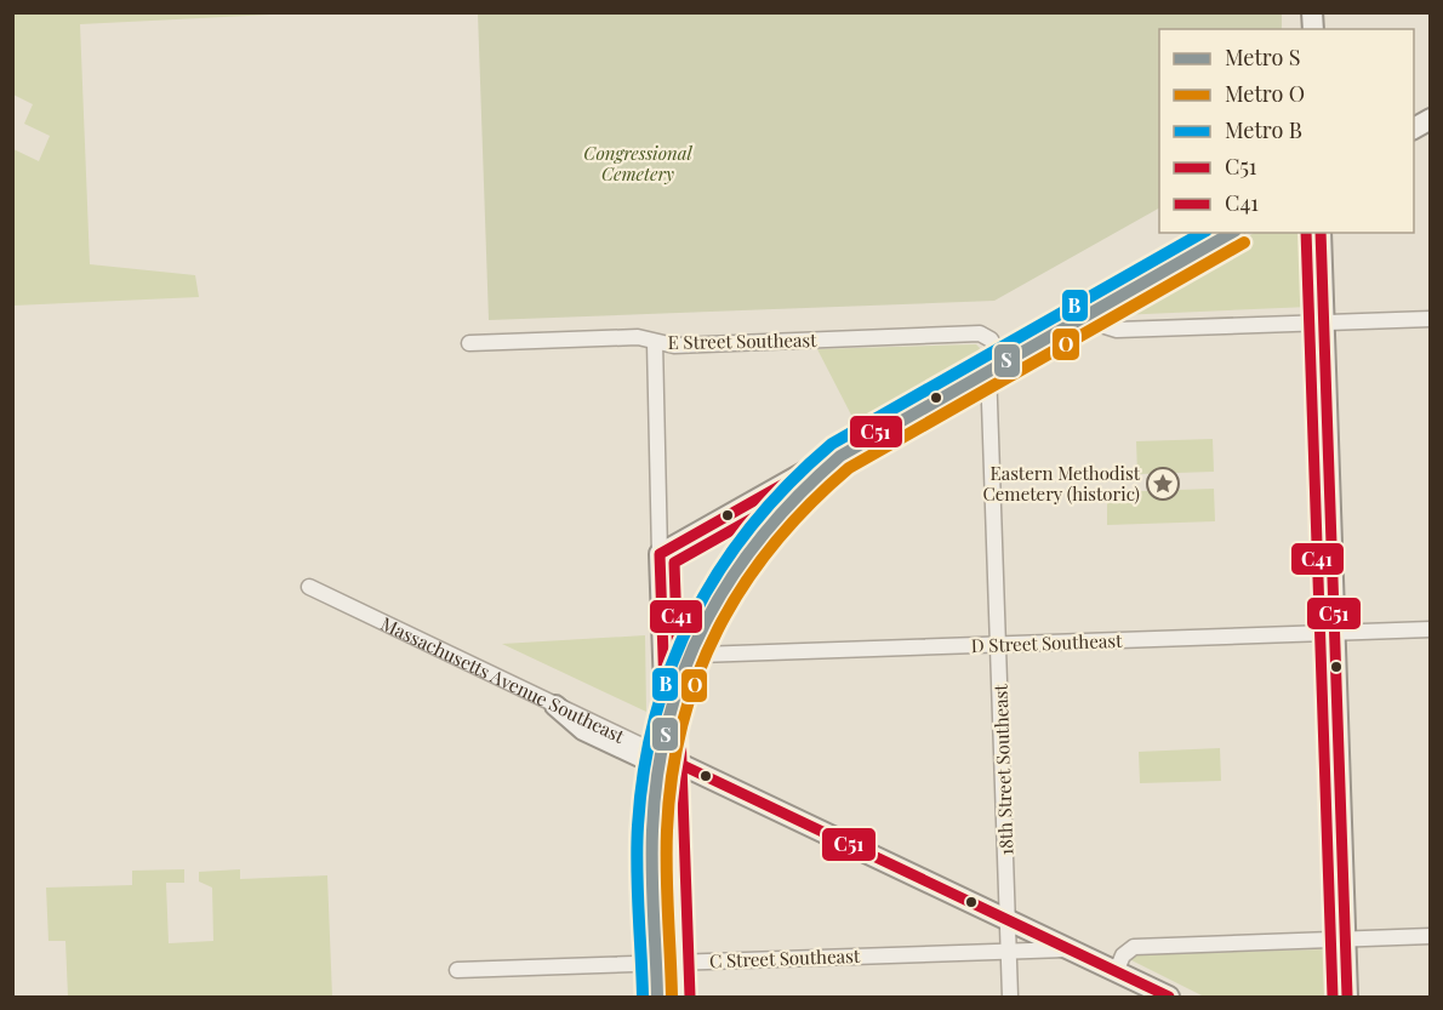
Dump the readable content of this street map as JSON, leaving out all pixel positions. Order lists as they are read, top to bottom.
{
  "streets": {
    "street": [
      "E Street Southeast",
      "D Street Southeast",
      "Massachusetts Avenue Southeast",
      "18th Street Southeast",
      "C Street Southeast"
    ]
  },
  "crossings": [
    ["E Street Southeast", "18th Street Southeast"],
    ["D Street Southeast", "18th Street Southeast"],
    ["18th Street Southeast", "C Street Southeast"]
  ],
  "parks": ["Congressional Cemetery"],
  "places": {
    "place": ["Eastern Methodist Cemetery (historic)"]
  },
  "lines": [
    "metro line S",
    "metro line B",
    "transit line C51",
    "transit line C41",
    "metro line O"
  ],
  "legend": [
    "Metro S",
    "Metro O",
    "Metro B",
    "C51",
    "C41"
  ]
}
